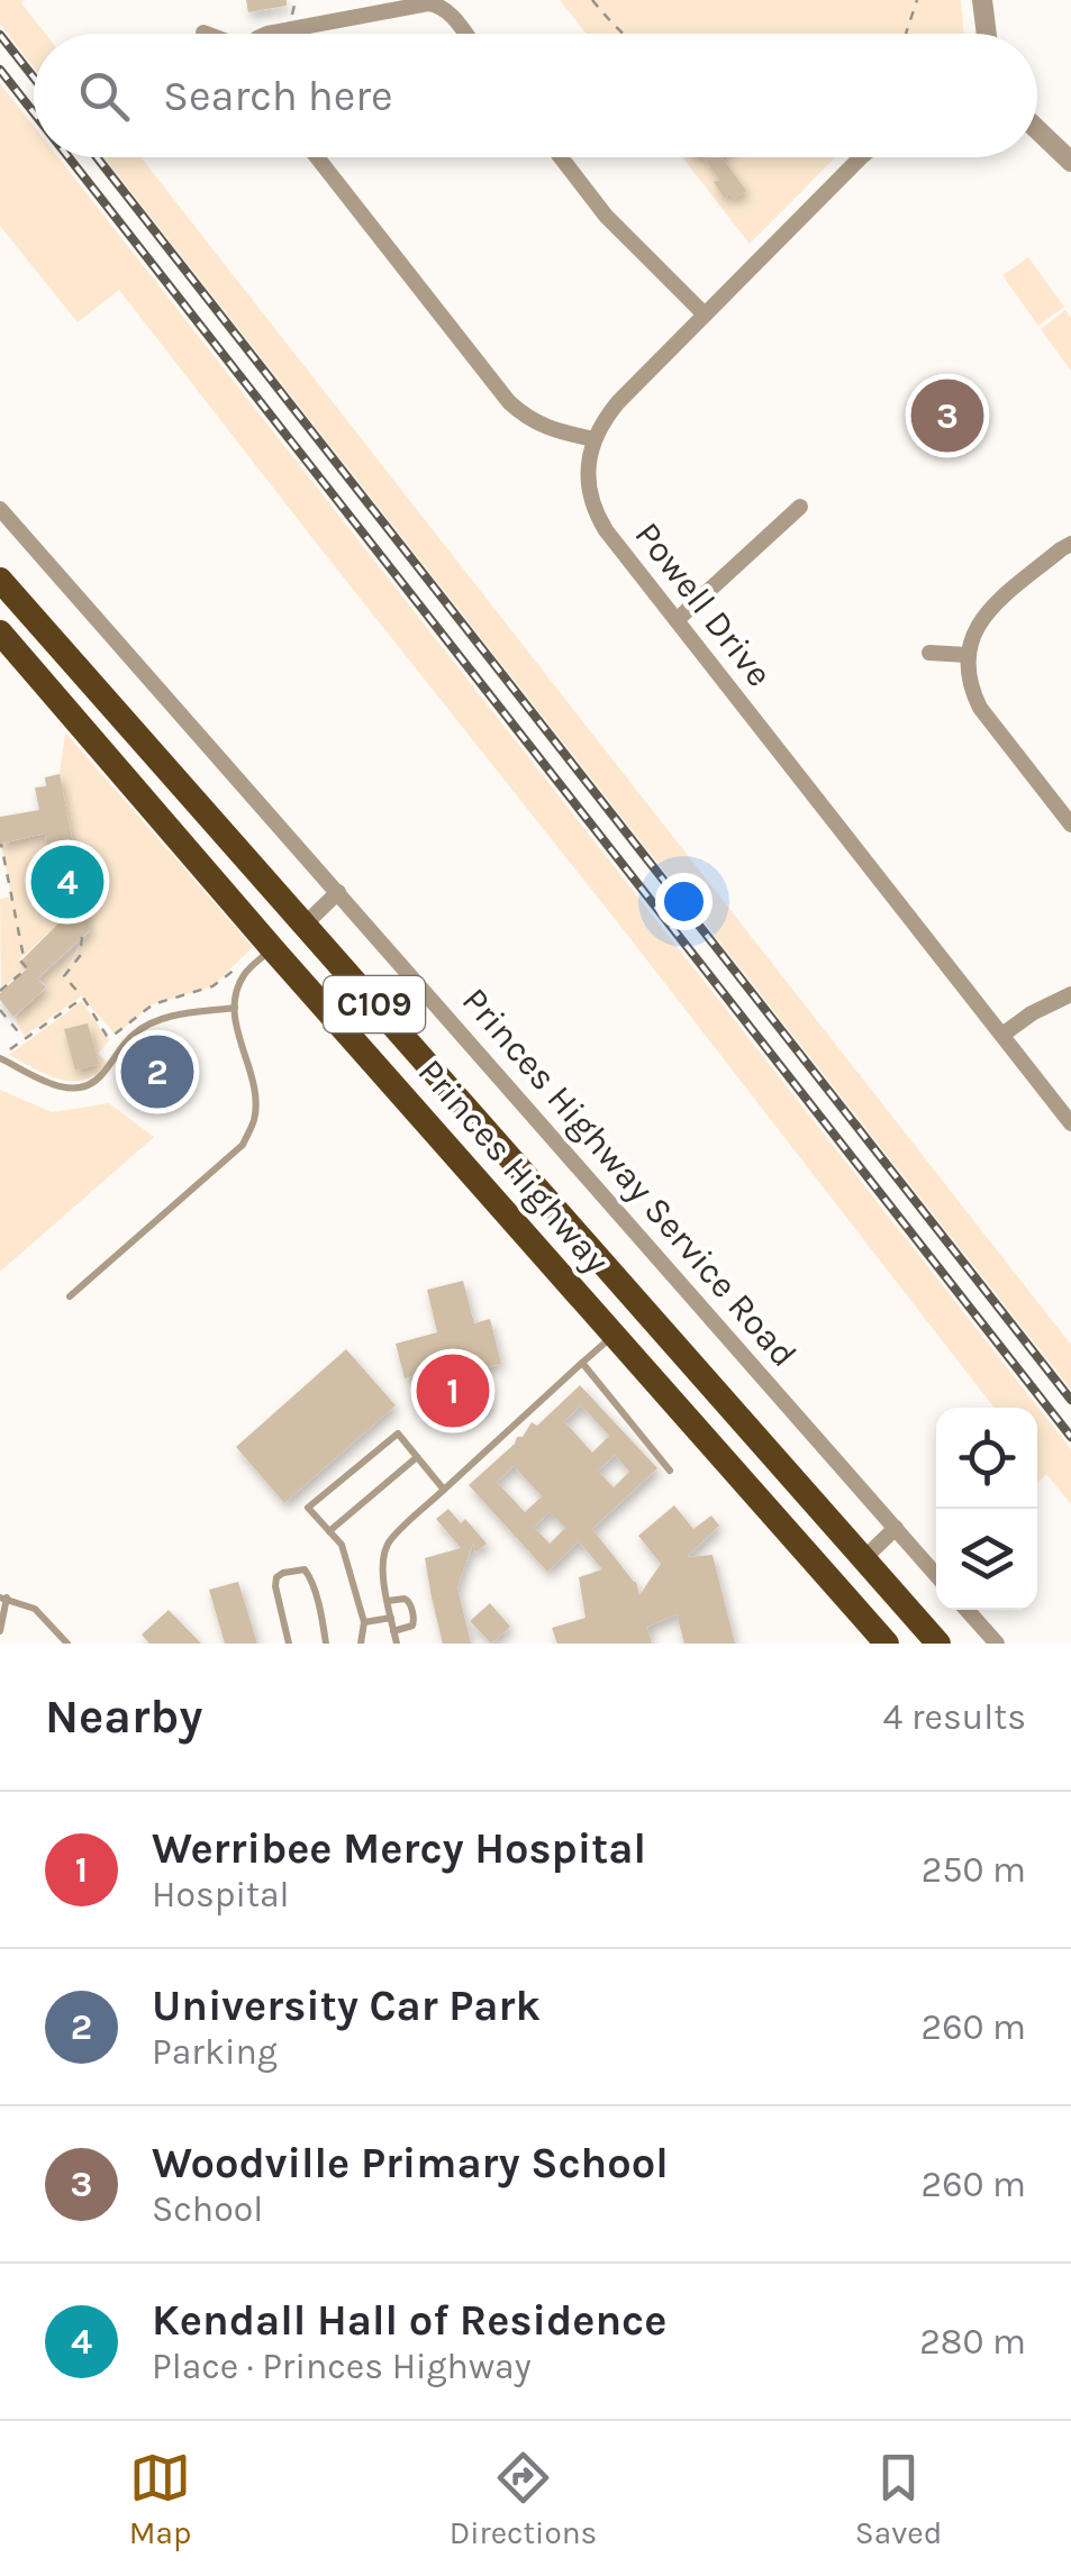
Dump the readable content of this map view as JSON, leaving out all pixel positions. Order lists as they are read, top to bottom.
{
  "streets": {
    "highway": ["C109", "Princes Highway"],
    "street": ["Powell Drive", "Princes Highway Service Road"]
  },
  "page": {
    "search": "Search here",
    "pins": [
      "3",
      "4",
      "2",
      "1"
    ],
    "heading": ["Nearby", "4 results"],
    "list": [
      {
        "mark": "1",
        "name": "Werribee Mercy Hospital",
        "note": "Hospital",
        "value": "250 m"
      },
      {
        "mark": "2",
        "name": "University Car Park",
        "note": "Parking",
        "value": "260 m"
      },
      {
        "mark": "3",
        "name": "Woodville Primary School",
        "note": "School",
        "value": "260 m"
      },
      {
        "mark": "4",
        "name": "Kendall Hall of Residence",
        "note": "Place · Princes Highway",
        "value": "280 m"
      }
    ],
    "nav": ["Map", "Directions", "Saved"]
  }
}
